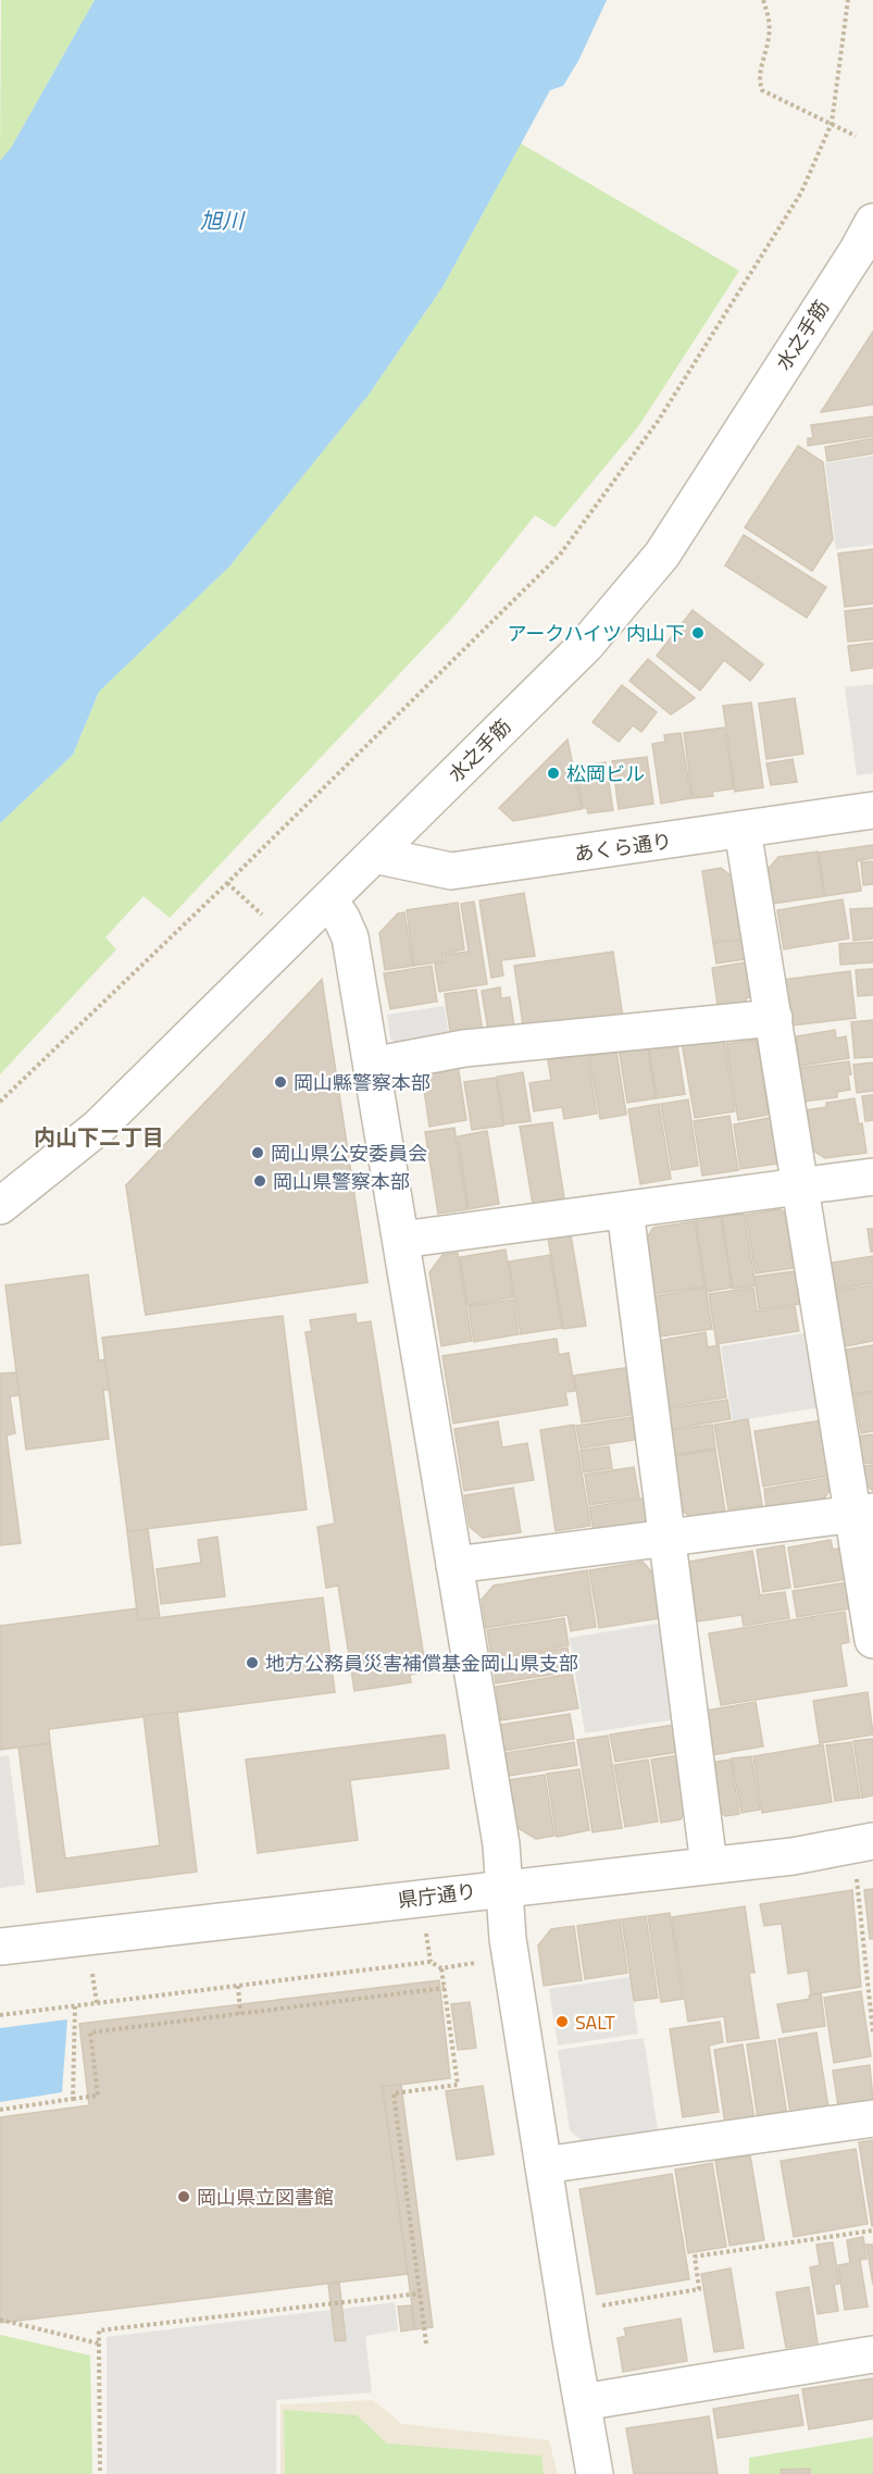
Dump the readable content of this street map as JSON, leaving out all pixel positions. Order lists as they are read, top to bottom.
{
  "streets": {
    "street": ["水之手筋", "あくら通り", "県庁通り"]
  },
  "crossings": [
    ["水之手筋", "あくら通り"]
  ],
  "districts": ["内山下二丁目"],
  "water": ["旭川"],
  "places": [
    "アークハイツ 内山下",
    "松岡ビル",
    "岡山縣警察本部",
    "岡山県公安委員会",
    "岡山県警察本部",
    "地方公務員災害補償基金岡山県支部",
    "SALT",
    "岡山県立図書館"
  ]
}
